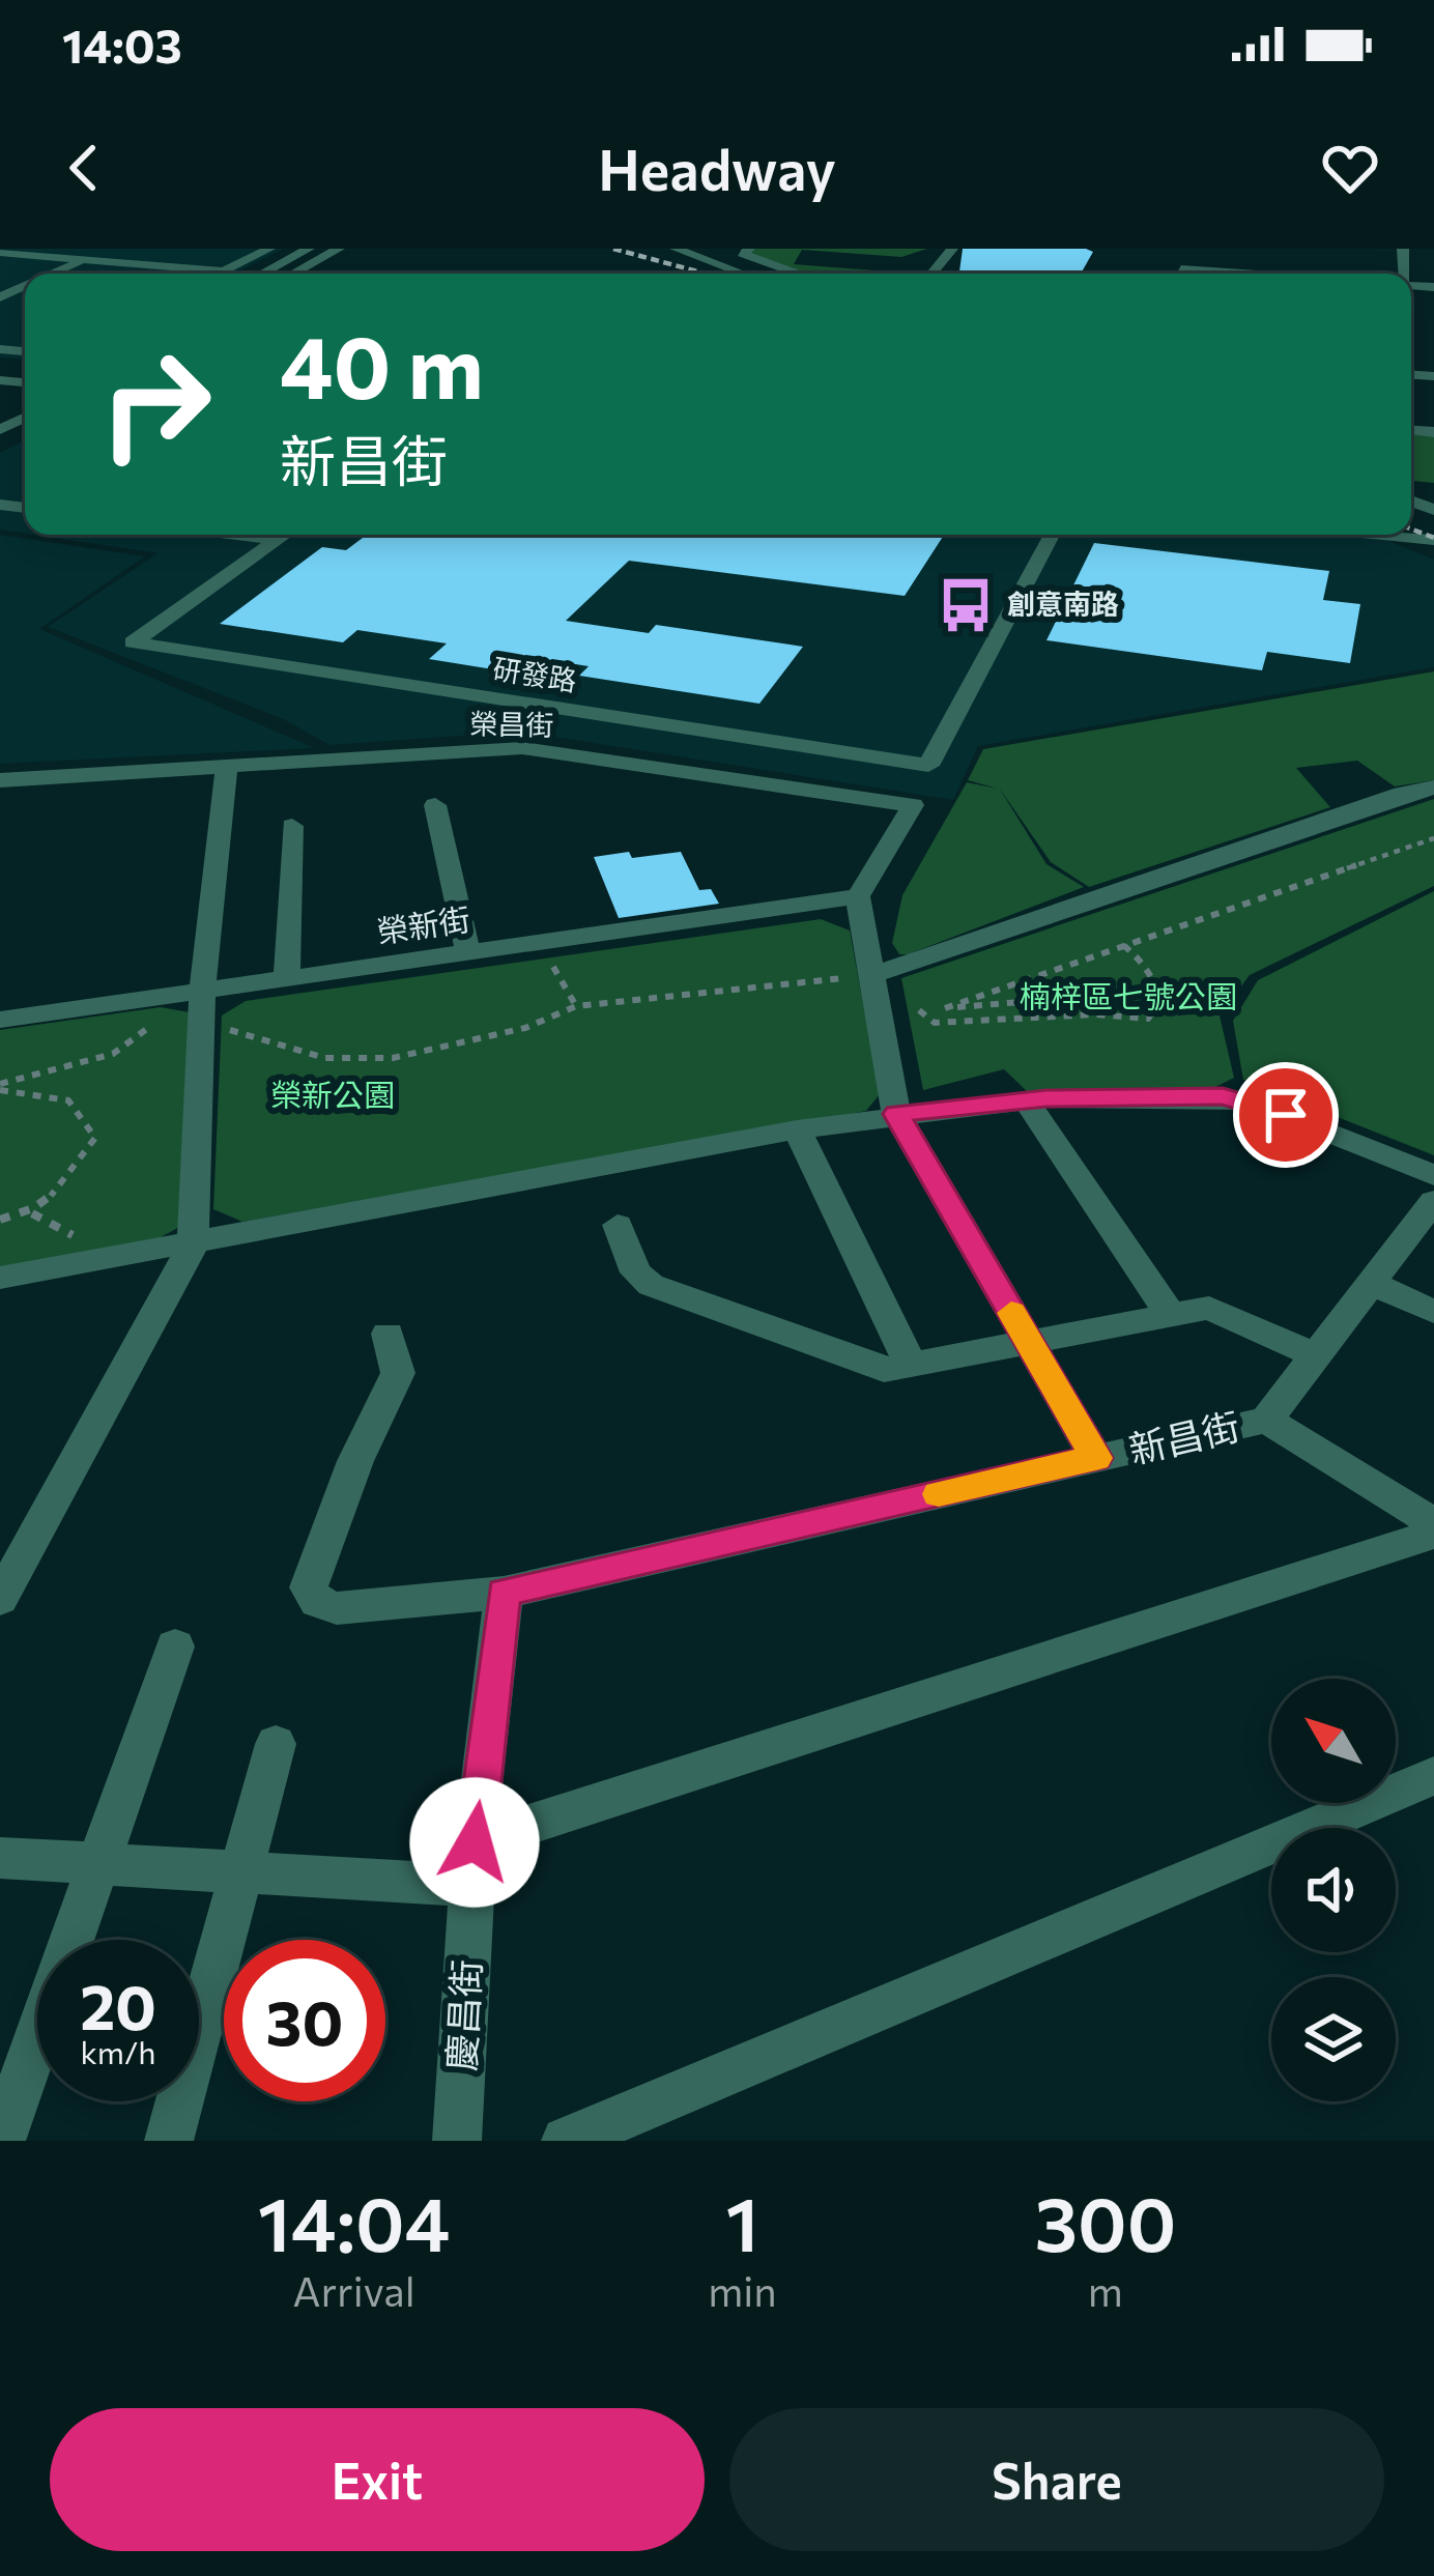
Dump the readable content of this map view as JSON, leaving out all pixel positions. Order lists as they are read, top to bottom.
{
  "streets": {
    "street": [
      "研發路",
      "榮昌街",
      "榮新街",
      "新昌街",
      "慶昌街"
    ]
  },
  "crossings": [
    ["榮昌街", "榮新街"],
    ["新昌街", "慶昌街"]
  ],
  "parks": ["楠梓區七號公園", "榮新公園"],
  "places": {
    "bus stop": ["創意南路"]
  },
  "north": "top left",
  "page": {
    "status": "14:03",
    "header": "Headway",
    "turn": ["40 m", "新昌街"],
    "speed": "20 km/h",
    "limit": "30",
    "eta": [
      "14:04",
      "Arrival",
      "1",
      "min",
      "300",
      "m"
    ],
    "buttons": ["Exit", "Share"]
  }
}
